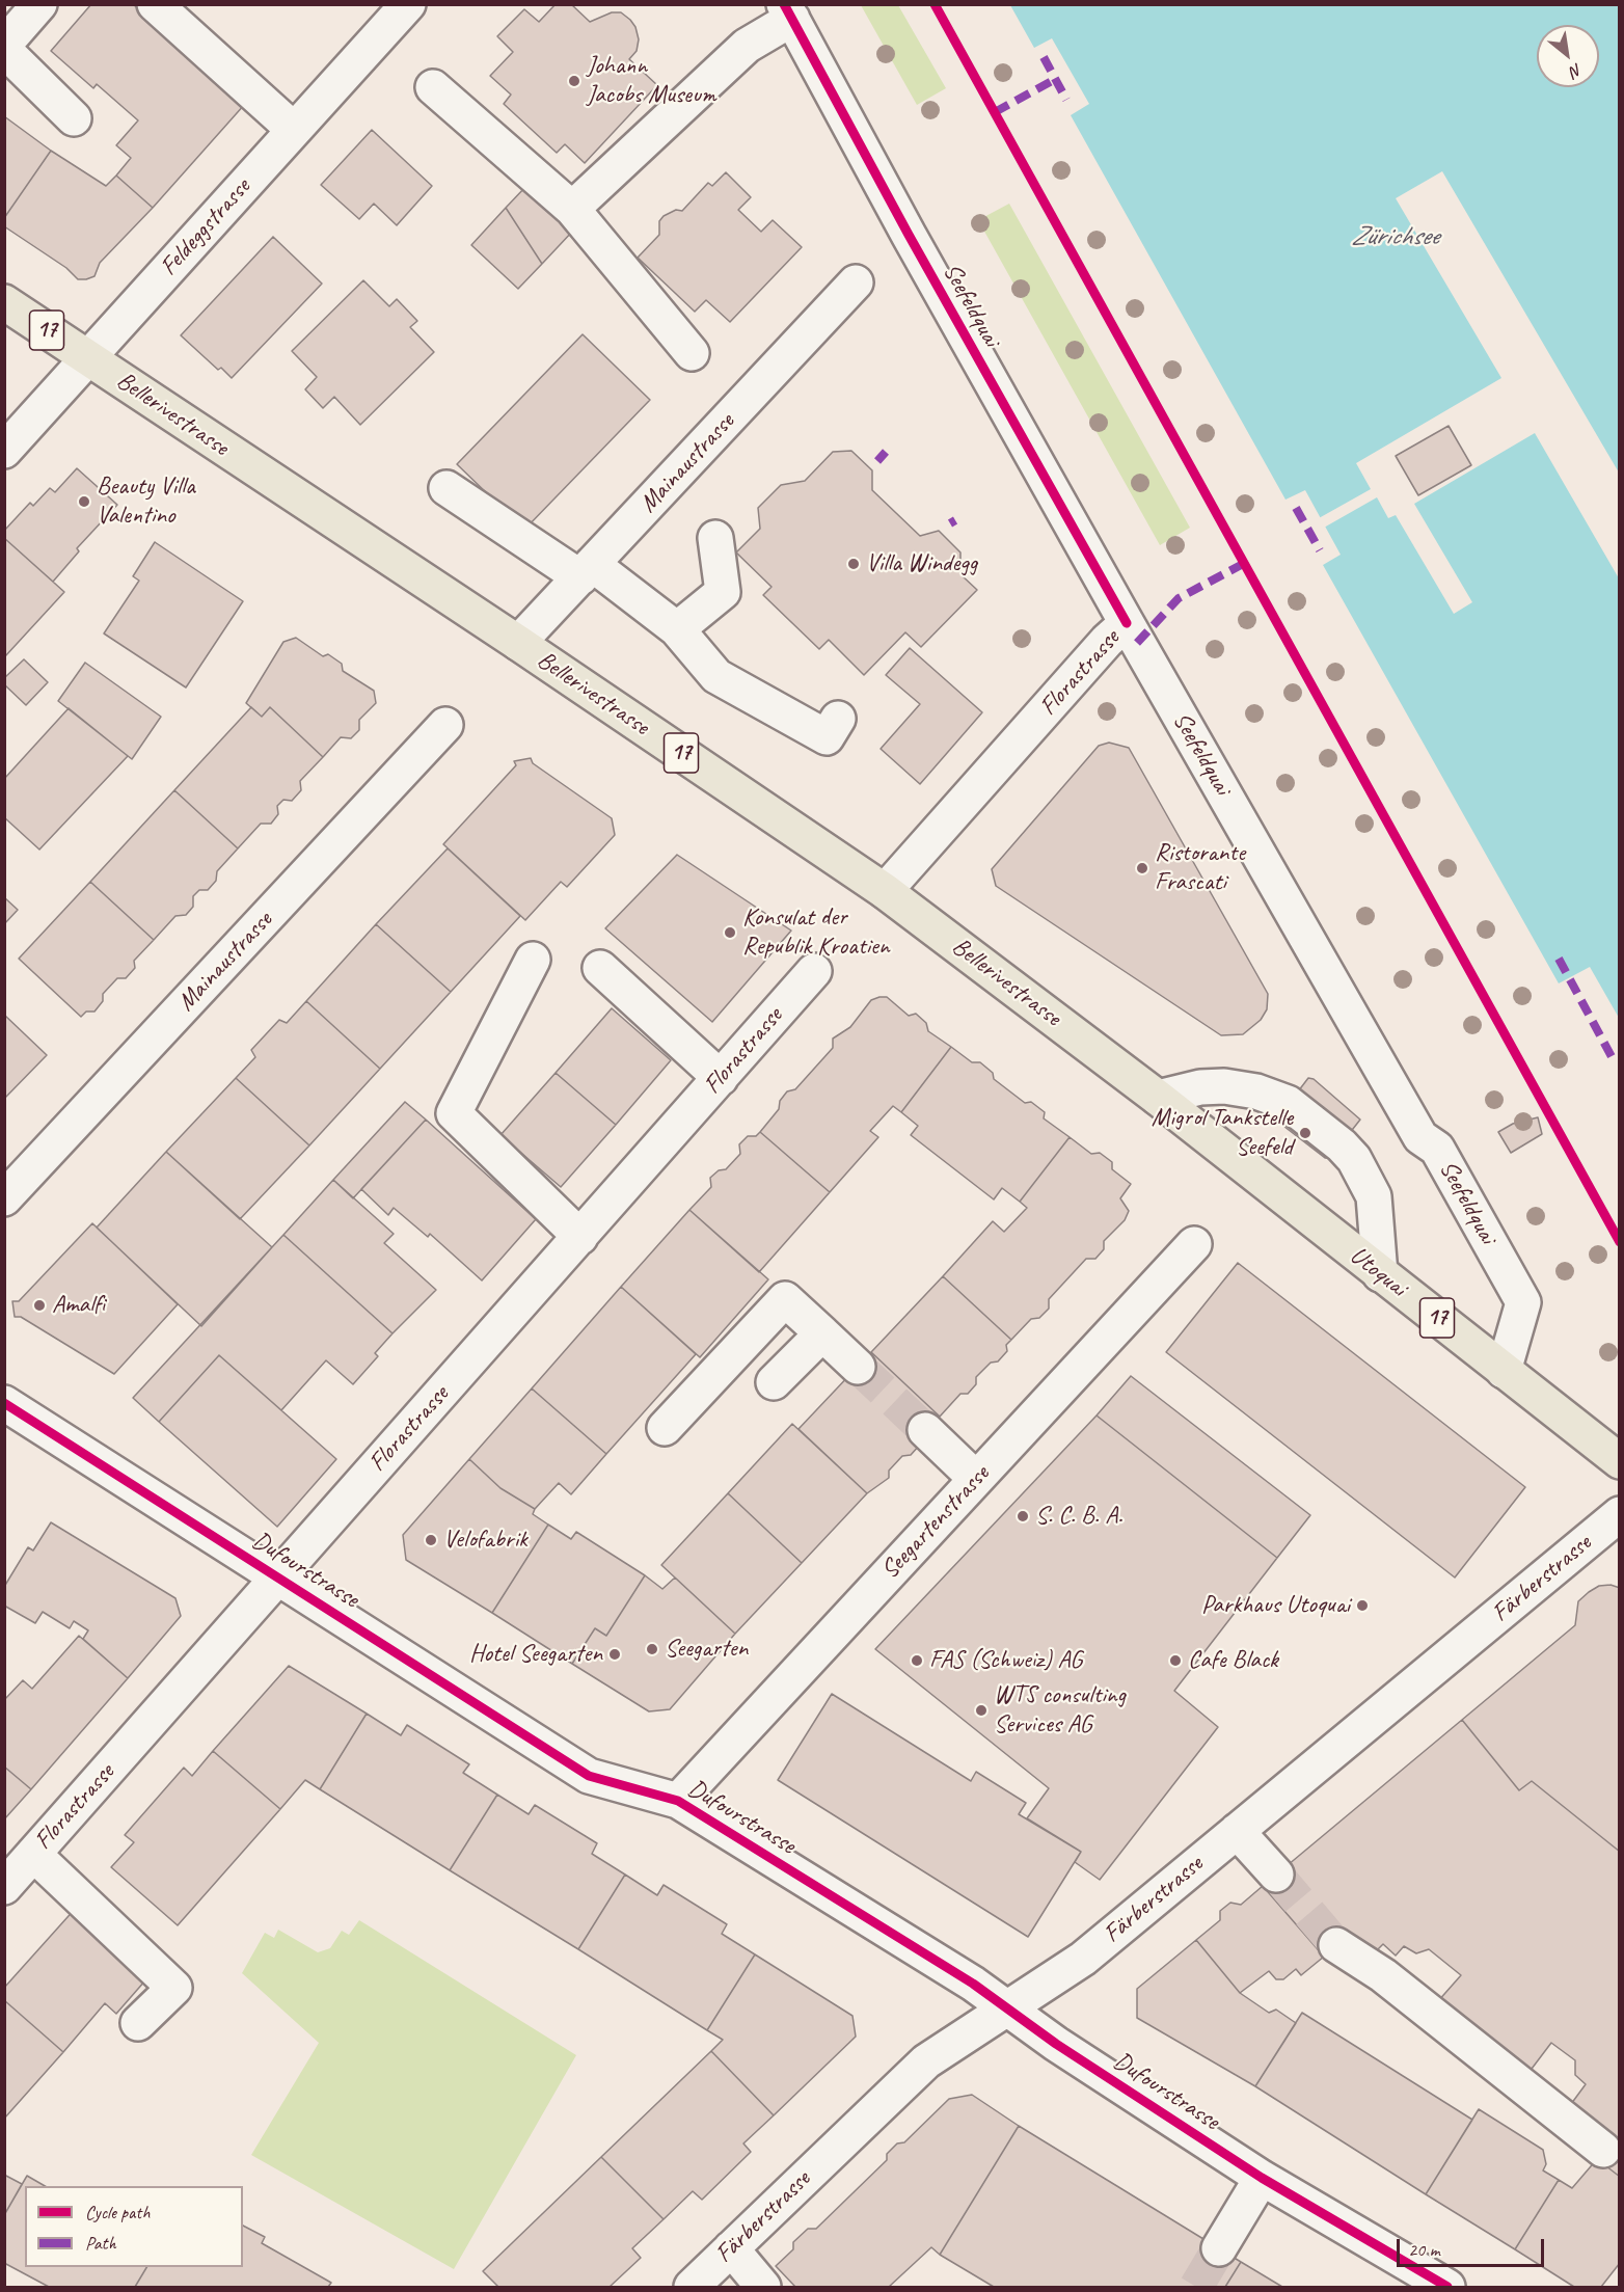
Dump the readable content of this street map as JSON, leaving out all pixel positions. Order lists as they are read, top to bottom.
{
  "streets": {
    "main road": ["17", "Bellerivestrasse", "Utoquai"],
    "street": [
      "Feldeggstrasse",
      "Seefeldquai",
      "Mainaustrasse",
      "Florastrasse",
      "Seegartenstrasse",
      "Dufourstrasse",
      "Färberstrasse"
    ]
  },
  "crossings": [
    ["Feldeggstrasse", "Bellerivestrasse"],
    ["Seefeldquai", "Florastrasse"],
    ["Seefeldquai", "Utoquai"],
    ["Bellerivestrasse", "Mainaustrasse"],
    ["Bellerivestrasse", "Florastrasse"],
    ["Bellerivestrasse", "Utoquai"],
    ["Florastrasse", "Dufourstrasse"],
    ["Seegartenstrasse", "Dufourstrasse"],
    ["Dufourstrasse", "Färberstrasse"]
  ],
  "water": ["Zürichsee"],
  "places": [
    "Johann Jacobs Museum",
    "Beauty Villa Valentino",
    "Villa Windegg",
    "Ristorante Frascati",
    "Konsulat der Republik Kroatien",
    "Migrol Tankstelle Seefeld",
    "Amalfi",
    "S. C. B. A.",
    "Velofabrik",
    "Parkhaus Utoquai",
    "Seegarten",
    "Hotel Seegarten",
    "FAS (Schweiz) AG",
    "Cafe Black",
    "WTS consulting Services AG"
  ],
  "legend": ["Cycle path", "Path"],
  "scale_bar": "20 m",
  "north": "bottom right"
}
